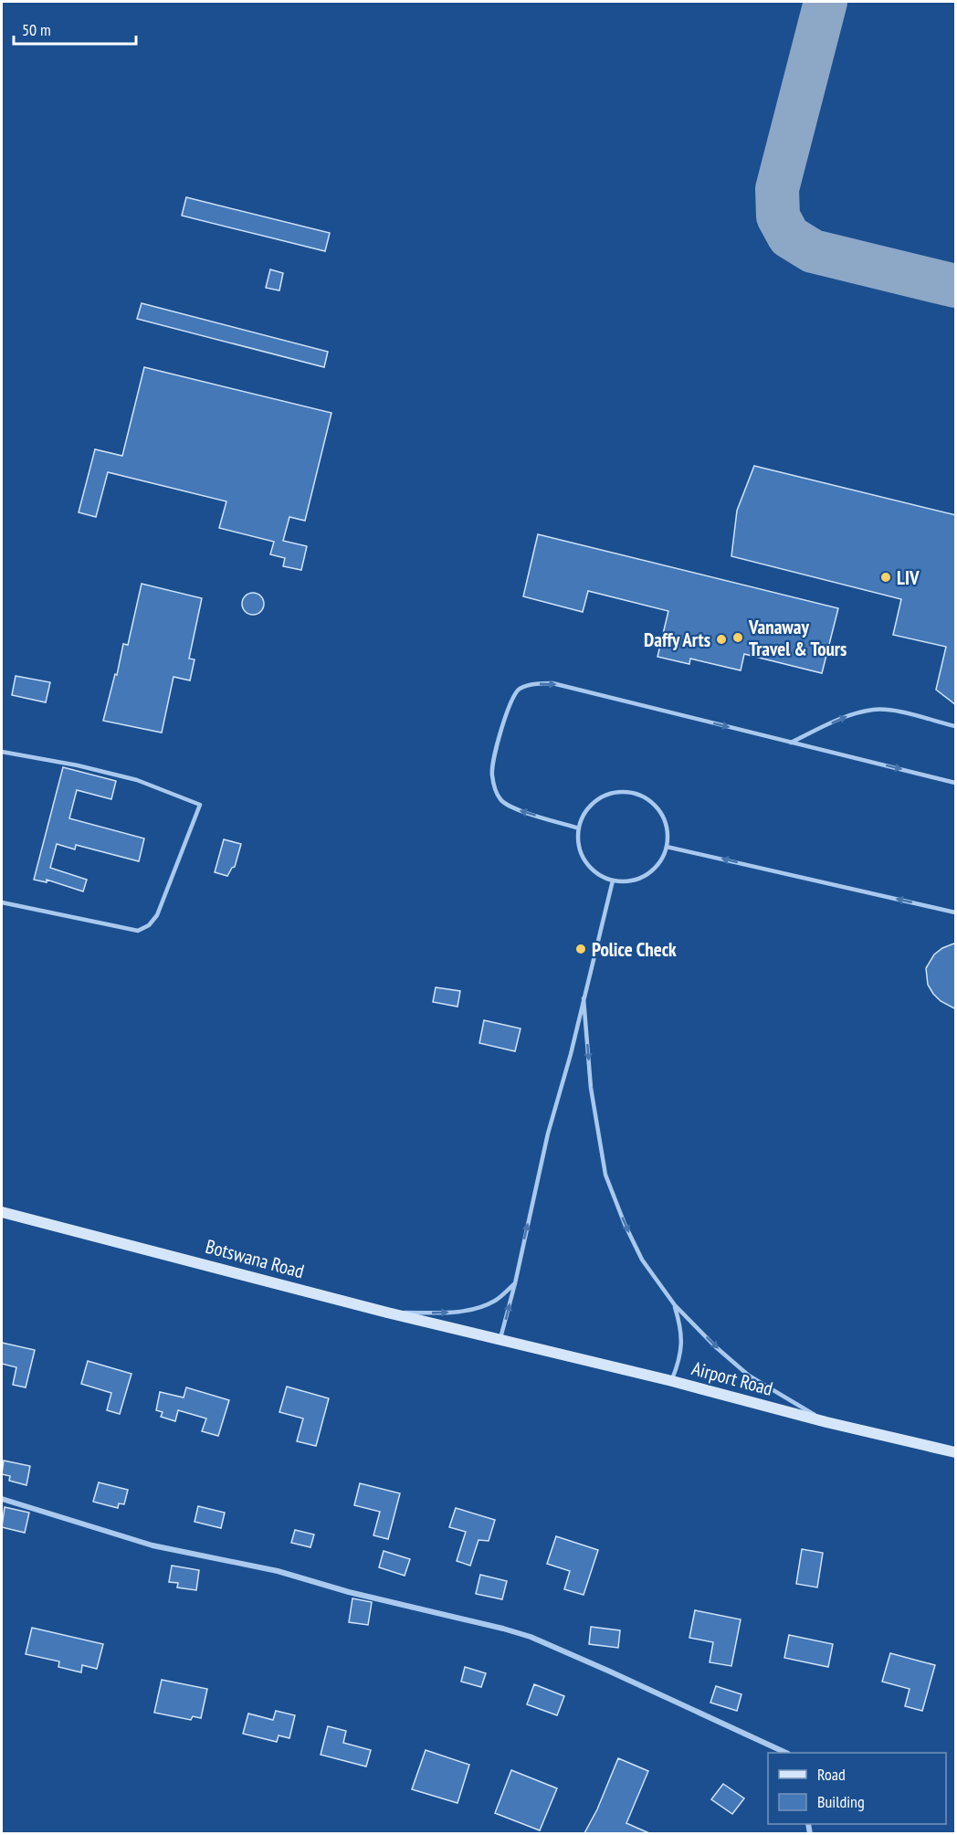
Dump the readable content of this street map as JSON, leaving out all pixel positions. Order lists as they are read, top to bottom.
{
  "streets": {
    "street": ["Botswana Road", "Airport Road"]
  },
  "crossings": [
    ["Botswana Road", "Airport Road"]
  ],
  "places": [
    "LIV",
    "Vanaway Travel & Tours",
    "Daffy Arts",
    "Police Check"
  ],
  "legend": ["Road", "Building"],
  "scale_bar": "50 m"
}
